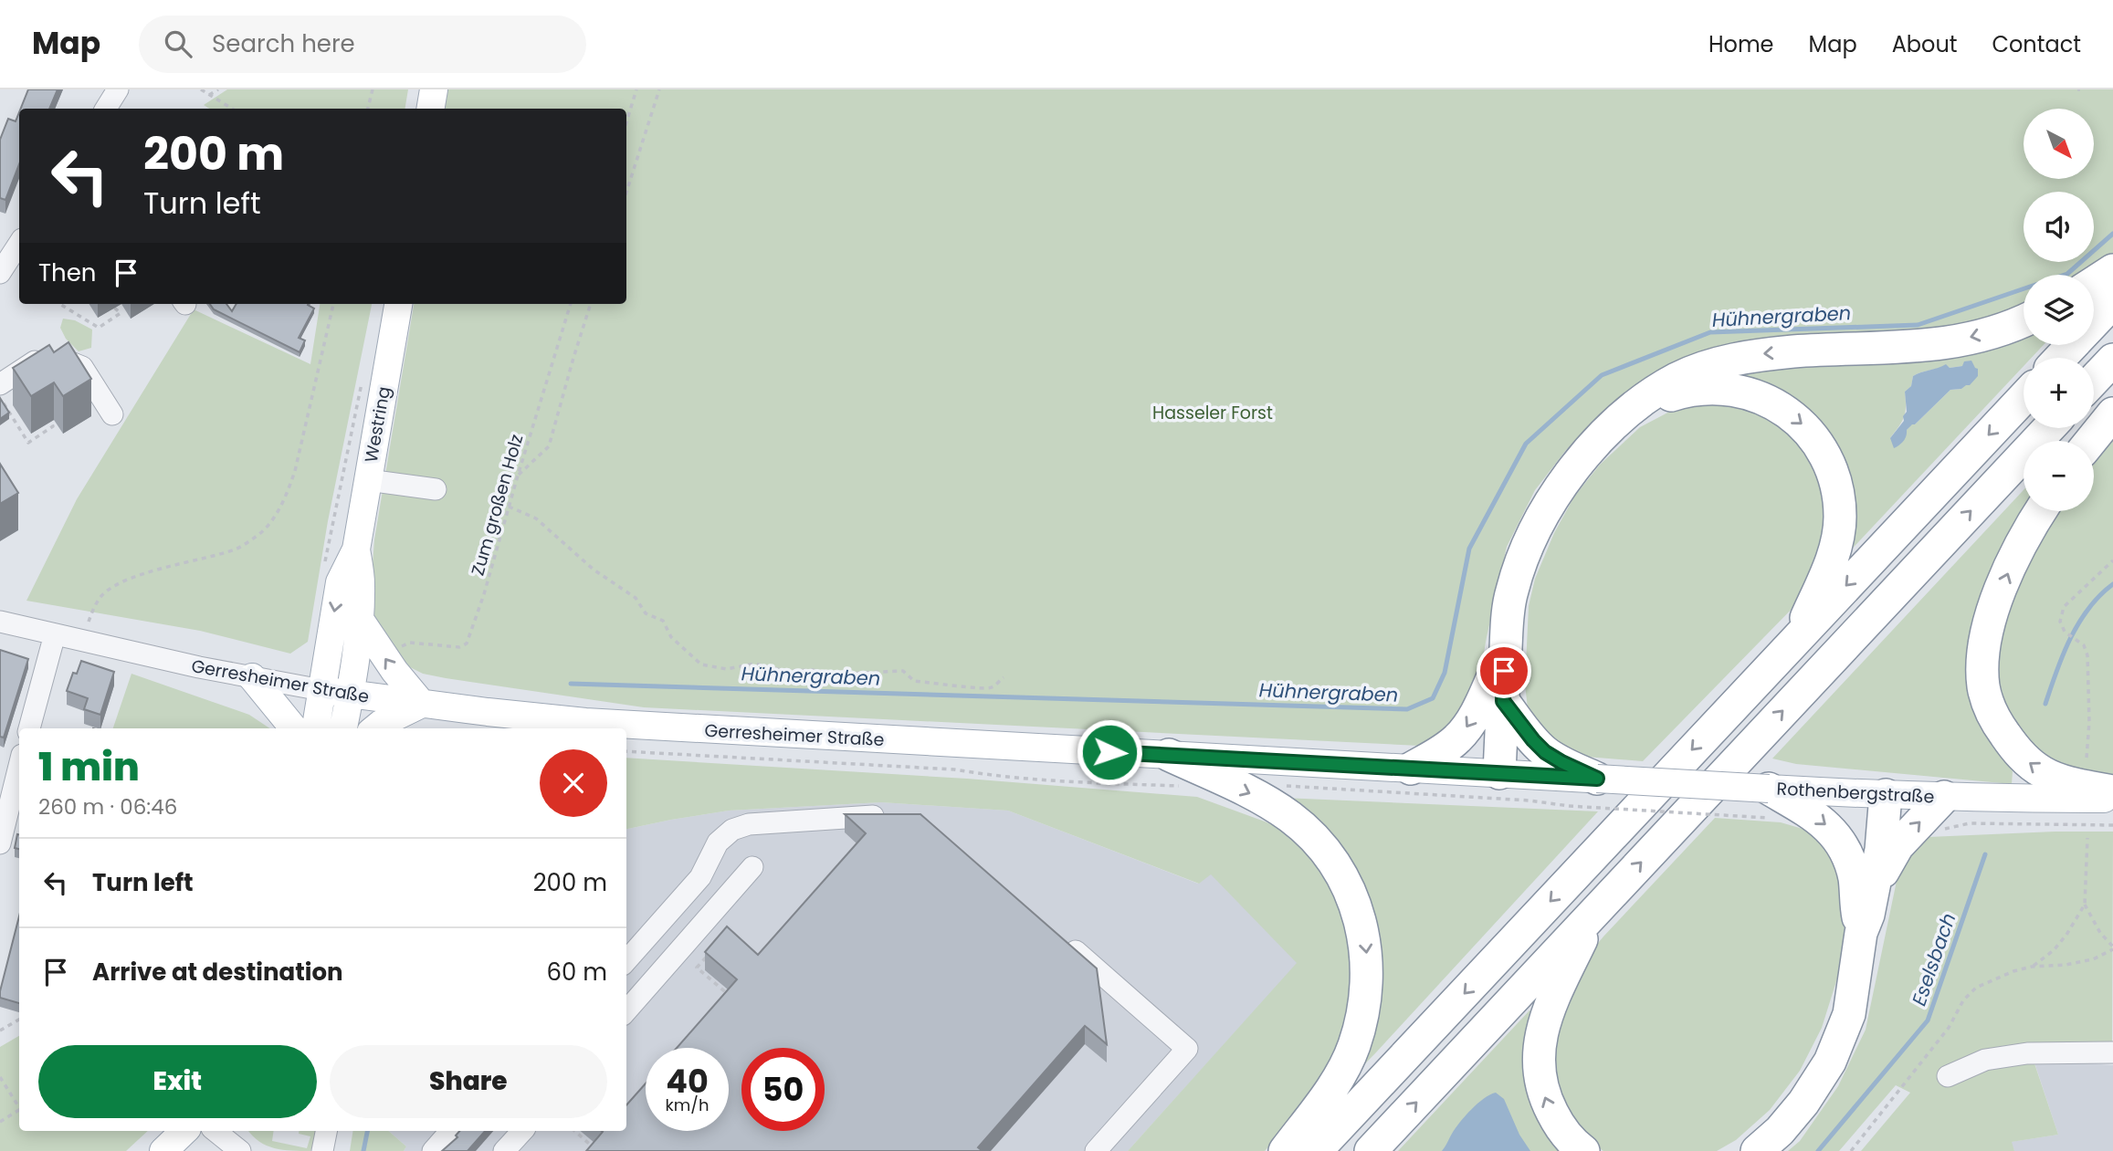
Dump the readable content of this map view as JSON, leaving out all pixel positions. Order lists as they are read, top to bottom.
{
  "streets": {
    "main road": ["Westring", "Gerresheimer Straße", "Rothenbergstraße"],
    "path": ["Zum großen Holz"]
  },
  "crossings": [
    ["Westring", "Gerresheimer Straße"],
    ["Gerresheimer Straße", "Rothenbergstraße"]
  ],
  "water": ["Hühnergraben", "Eselsbach"],
  "parks": ["Hasseler Forst"],
  "north": "bottom right",
  "page": {
    "header": "Map",
    "search": "Search here",
    "nav": [
      "Home",
      "Map",
      "About",
      "Contact"
    ],
    "map_buttons": ["+", "−"],
    "turn": ["200 m", "Turn left"],
    "then": "Then",
    "heading": ["1 min", "260 m · 06:46"],
    "list": [
      {
        "name": "Turn left",
        "value": "200 m"
      },
      {
        "name": "Arrive at destination",
        "value": "60 m"
      }
    ],
    "buttons": ["Exit", "Share"],
    "speed": "40 km/h",
    "limit": "50"
  }
}
